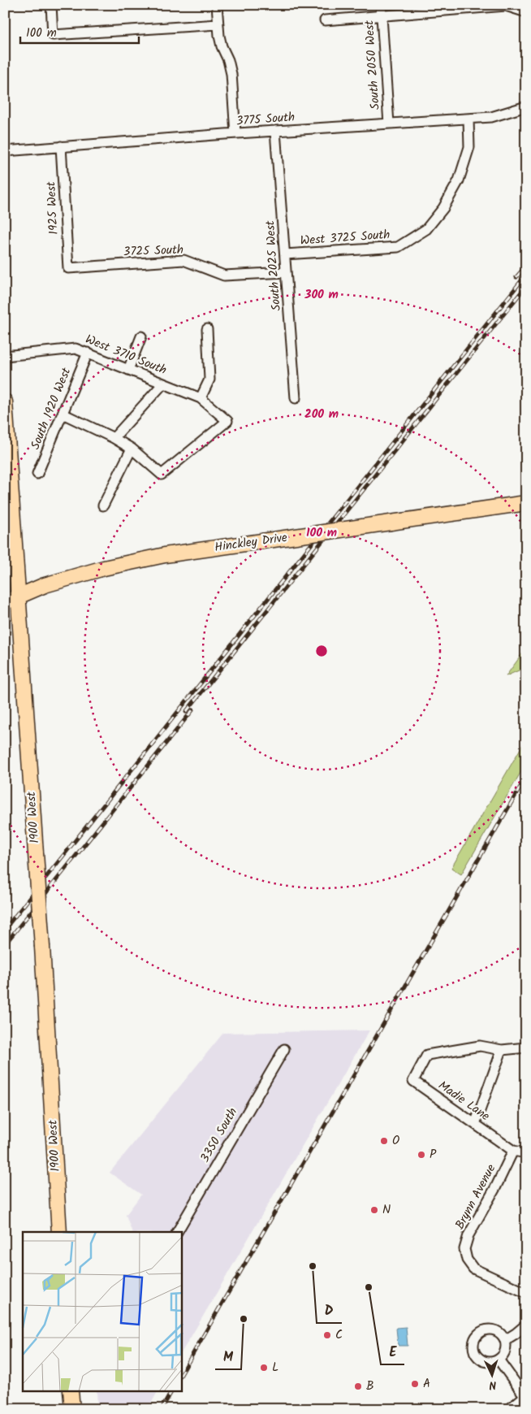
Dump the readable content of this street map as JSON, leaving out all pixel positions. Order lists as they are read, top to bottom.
{
  "streets": {
    "main road": ["Hinckley Drive", "1900 West"],
    "street": [
      "South 2050 West",
      "3775 South",
      "1925 West",
      "West 3725 South",
      "3725 South",
      "South 2025 West",
      "West 3710 South",
      "South 1920 West",
      "Madie Lane",
      "3350 South",
      "Brynn Avenue"
    ]
  },
  "crossings": [
    ["South 2050 West", "3775 South"],
    ["3775 South", "1925 West"],
    ["3775 South", "West 3725 South"],
    ["3775 South", "South 2025 West"],
    ["1925 West", "3725 South"],
    ["West 3725 South", "South 2025 West"],
    ["3725 South", "South 2025 West"],
    ["West 3710 South", "South 1920 West"],
    ["Hinckley Drive", "1900 West"],
    ["Madie Lane", "Brynn Avenue"]
  ],
  "places": [
    "O",
    "P",
    "N",
    "D",
    "E",
    "M",
    "C",
    "L",
    "A",
    "B"
  ],
  "scale_bar": "100 m",
  "north": "bottom",
  "rings": ["300 m", "200 m", "100 m"]
}
